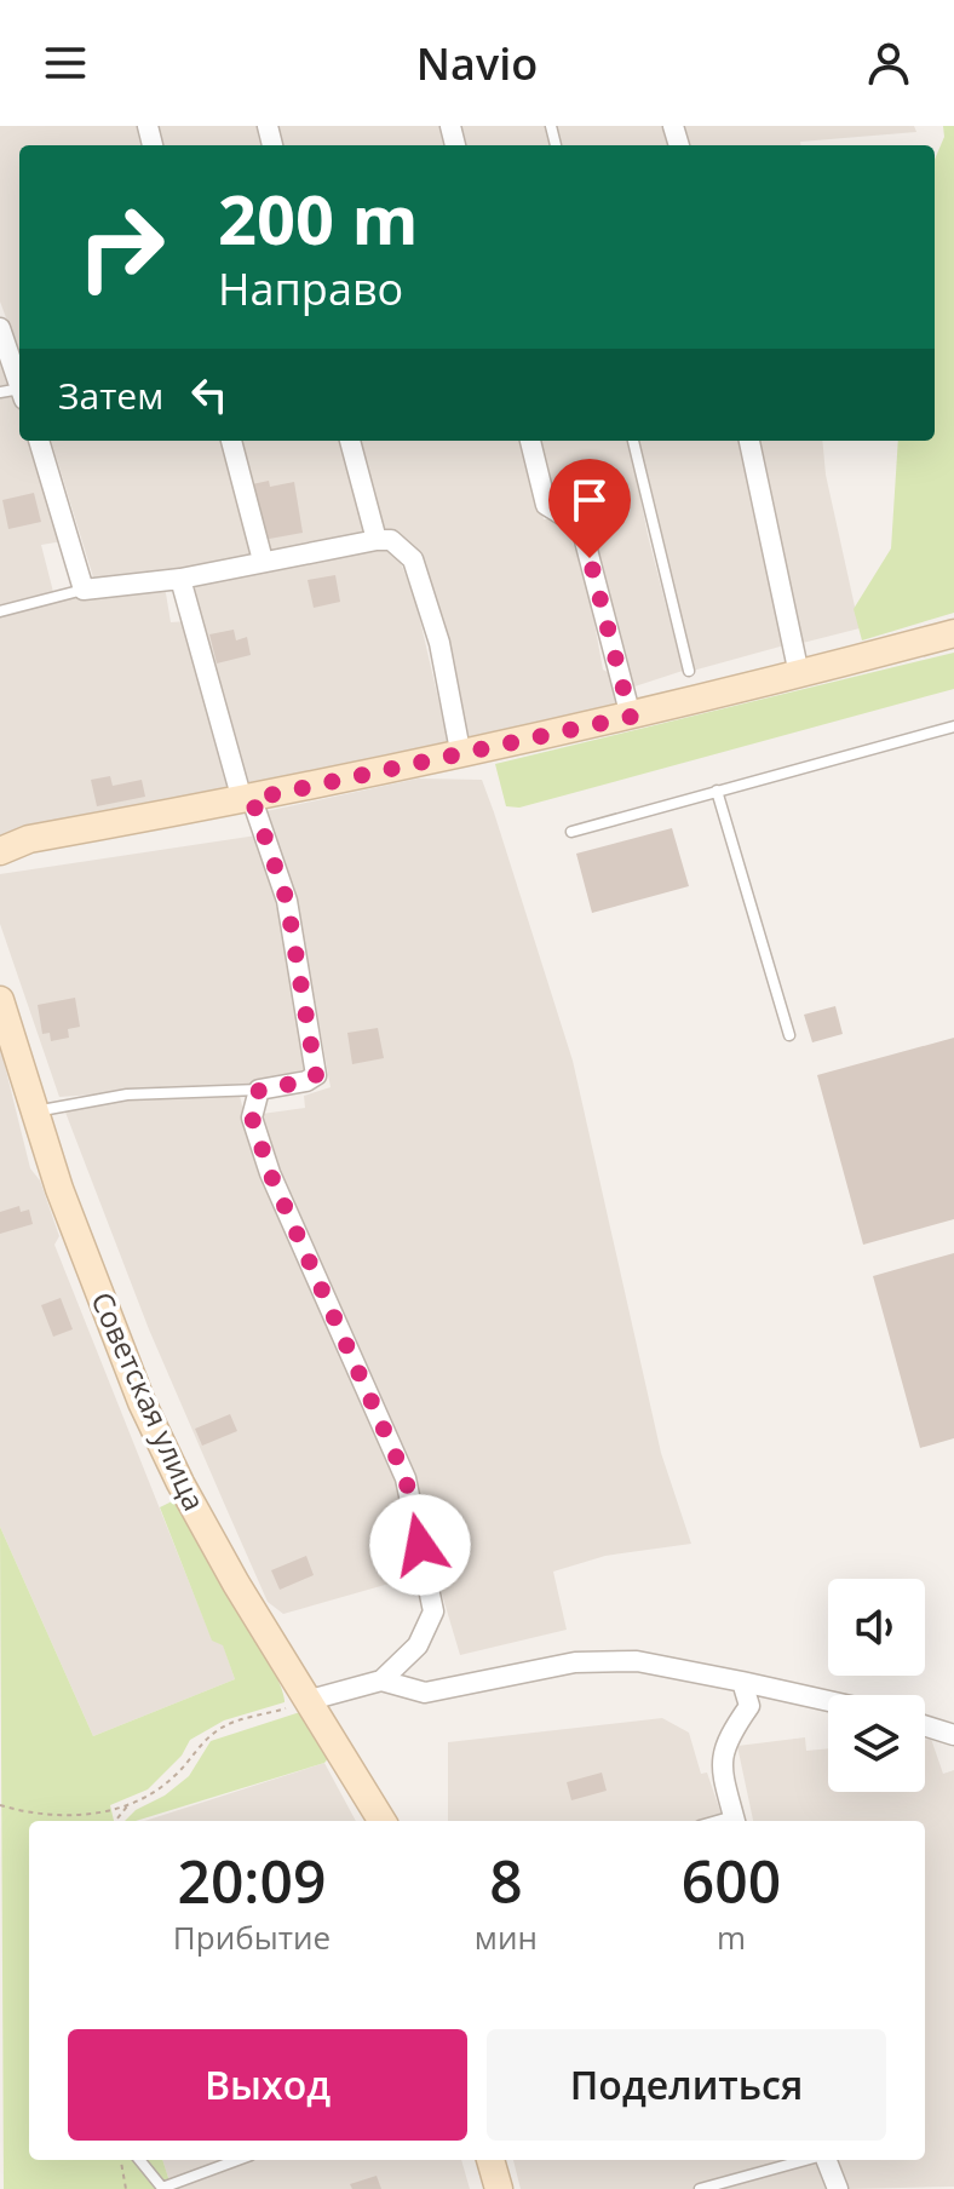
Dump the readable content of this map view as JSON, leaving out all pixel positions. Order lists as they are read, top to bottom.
{
  "streets": {
    "street": ["Советская улица"]
  },
  "page": {
    "header": "Navio",
    "turn": ["200 m", "Направо"],
    "then": "Затем",
    "eta": [
      "20:09",
      "Прибытие",
      "8",
      "мин",
      "600",
      "m"
    ],
    "buttons": ["Выход", "Поделиться"]
  }
}
